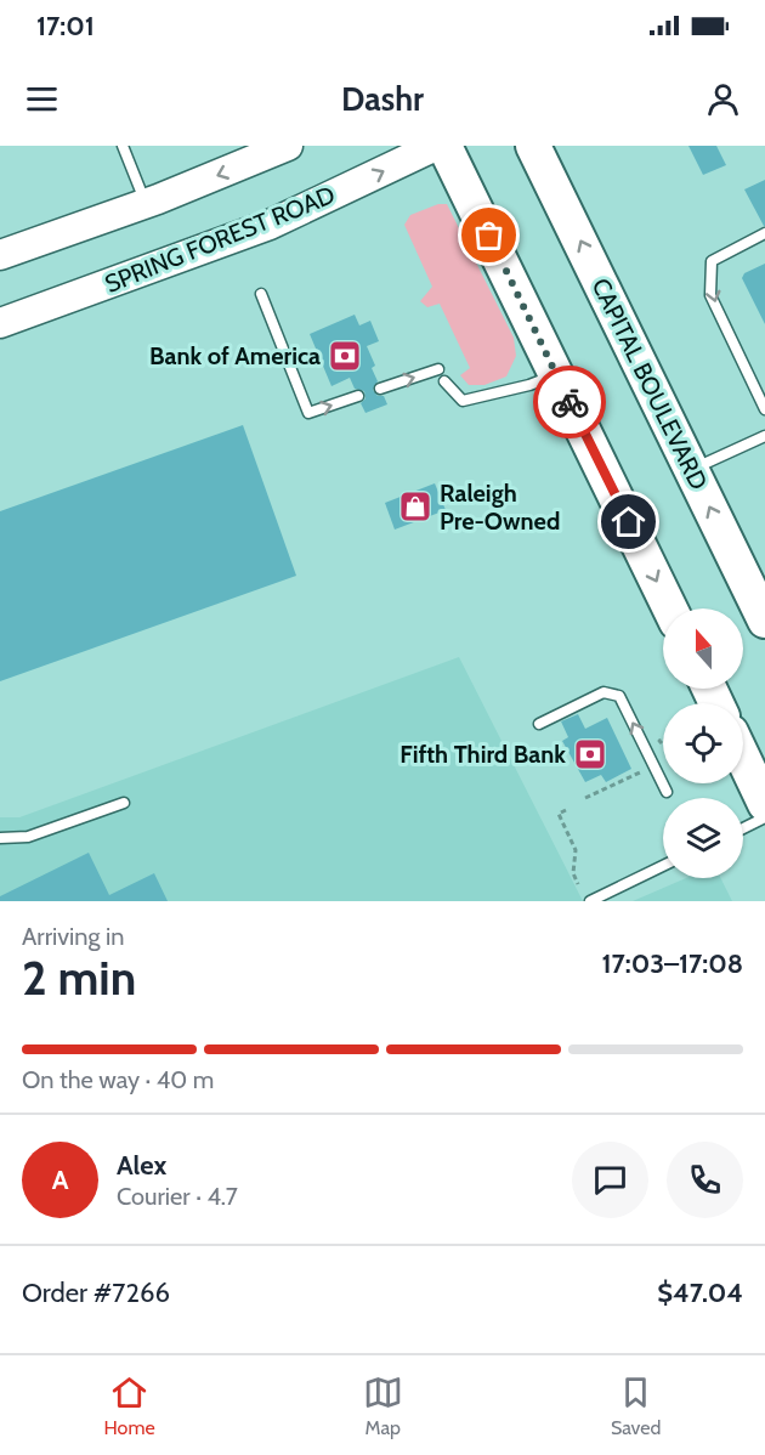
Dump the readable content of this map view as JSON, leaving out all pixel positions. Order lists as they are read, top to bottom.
{
  "streets": {
    "highway": ["CAPITAL BOULEVARD"],
    "main road": ["SPRING FOREST ROAD"]
  },
  "places": {
    "bank": ["Bank of America", "Fifth Third Bank"],
    "shop": ["Raleigh Pre-Owned"]
  },
  "north": "top",
  "page": {
    "status": "17:01",
    "header": "Dashr",
    "heading": ["2 min", "Arriving in", "17:03–17:08"],
    "panel": [
      "Alex",
      "Courier · 4.7",
      "Order #7266",
      "$47.04"
    ],
    "bar": "On the way · 40 m",
    "round": "A",
    "tabs": ["Home", "Map", "Saved"]
  }
}
